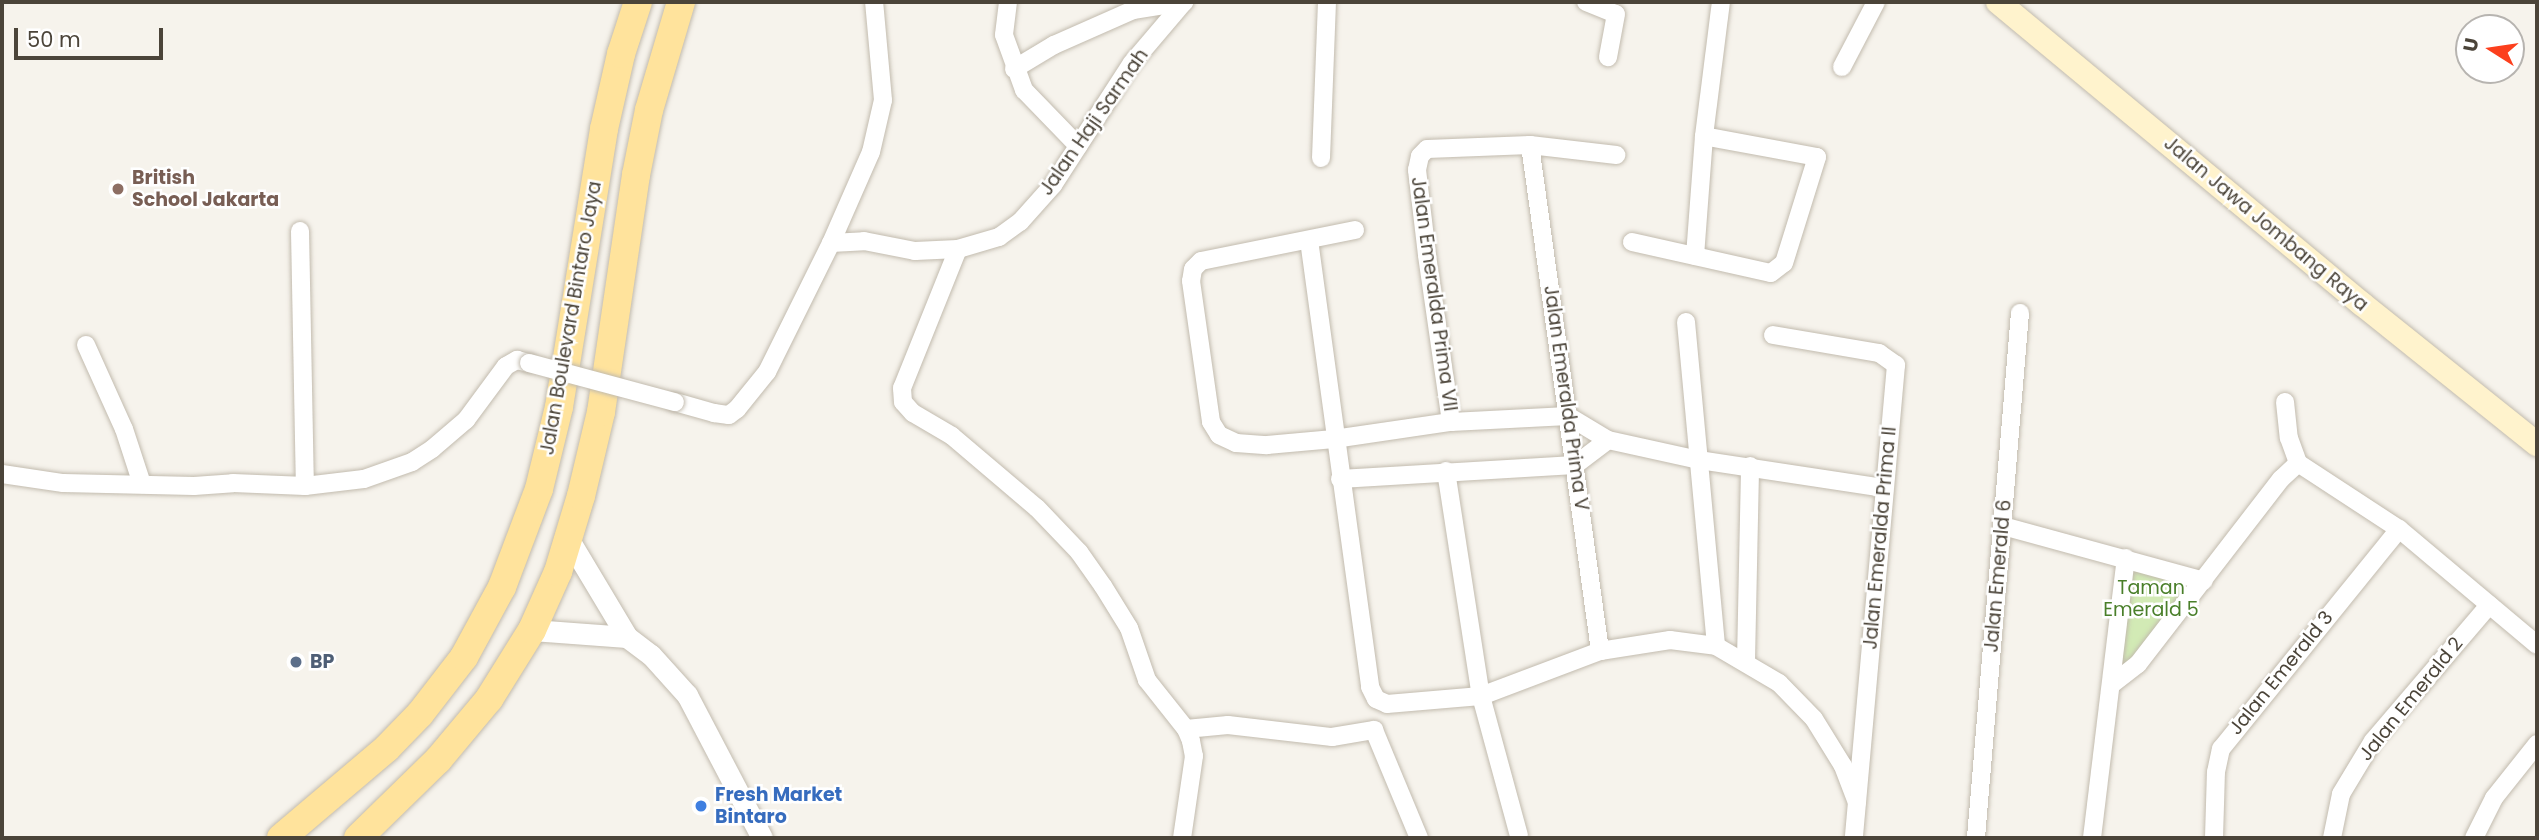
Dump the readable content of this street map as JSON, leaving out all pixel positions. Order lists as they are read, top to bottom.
{
  "streets": {
    "main road": ["Jalan Jawa Jombang Raya", "Jalan Boulevard Bintaro Jaya"],
    "street": [
      "Jalan Haji Sarmah",
      "Jalan Emeralda Prima VII",
      "Jalan Emeralda Prima V",
      "Jalan Emeralda Prima II",
      "Jalan Emerald 6",
      "Jalan Emerald 3",
      "Jalan Emerald 2"
    ]
  },
  "crossings": [
    ["Jalan Emeralda Prima VII", "Jalan Emeralda Prima V"]
  ],
  "parks": ["Taman Emerald 5"],
  "places": ["British School Jakarta", "BP", "Fresh Market Bintaro"],
  "scale_bar": "50 m",
  "north": "left"
}
